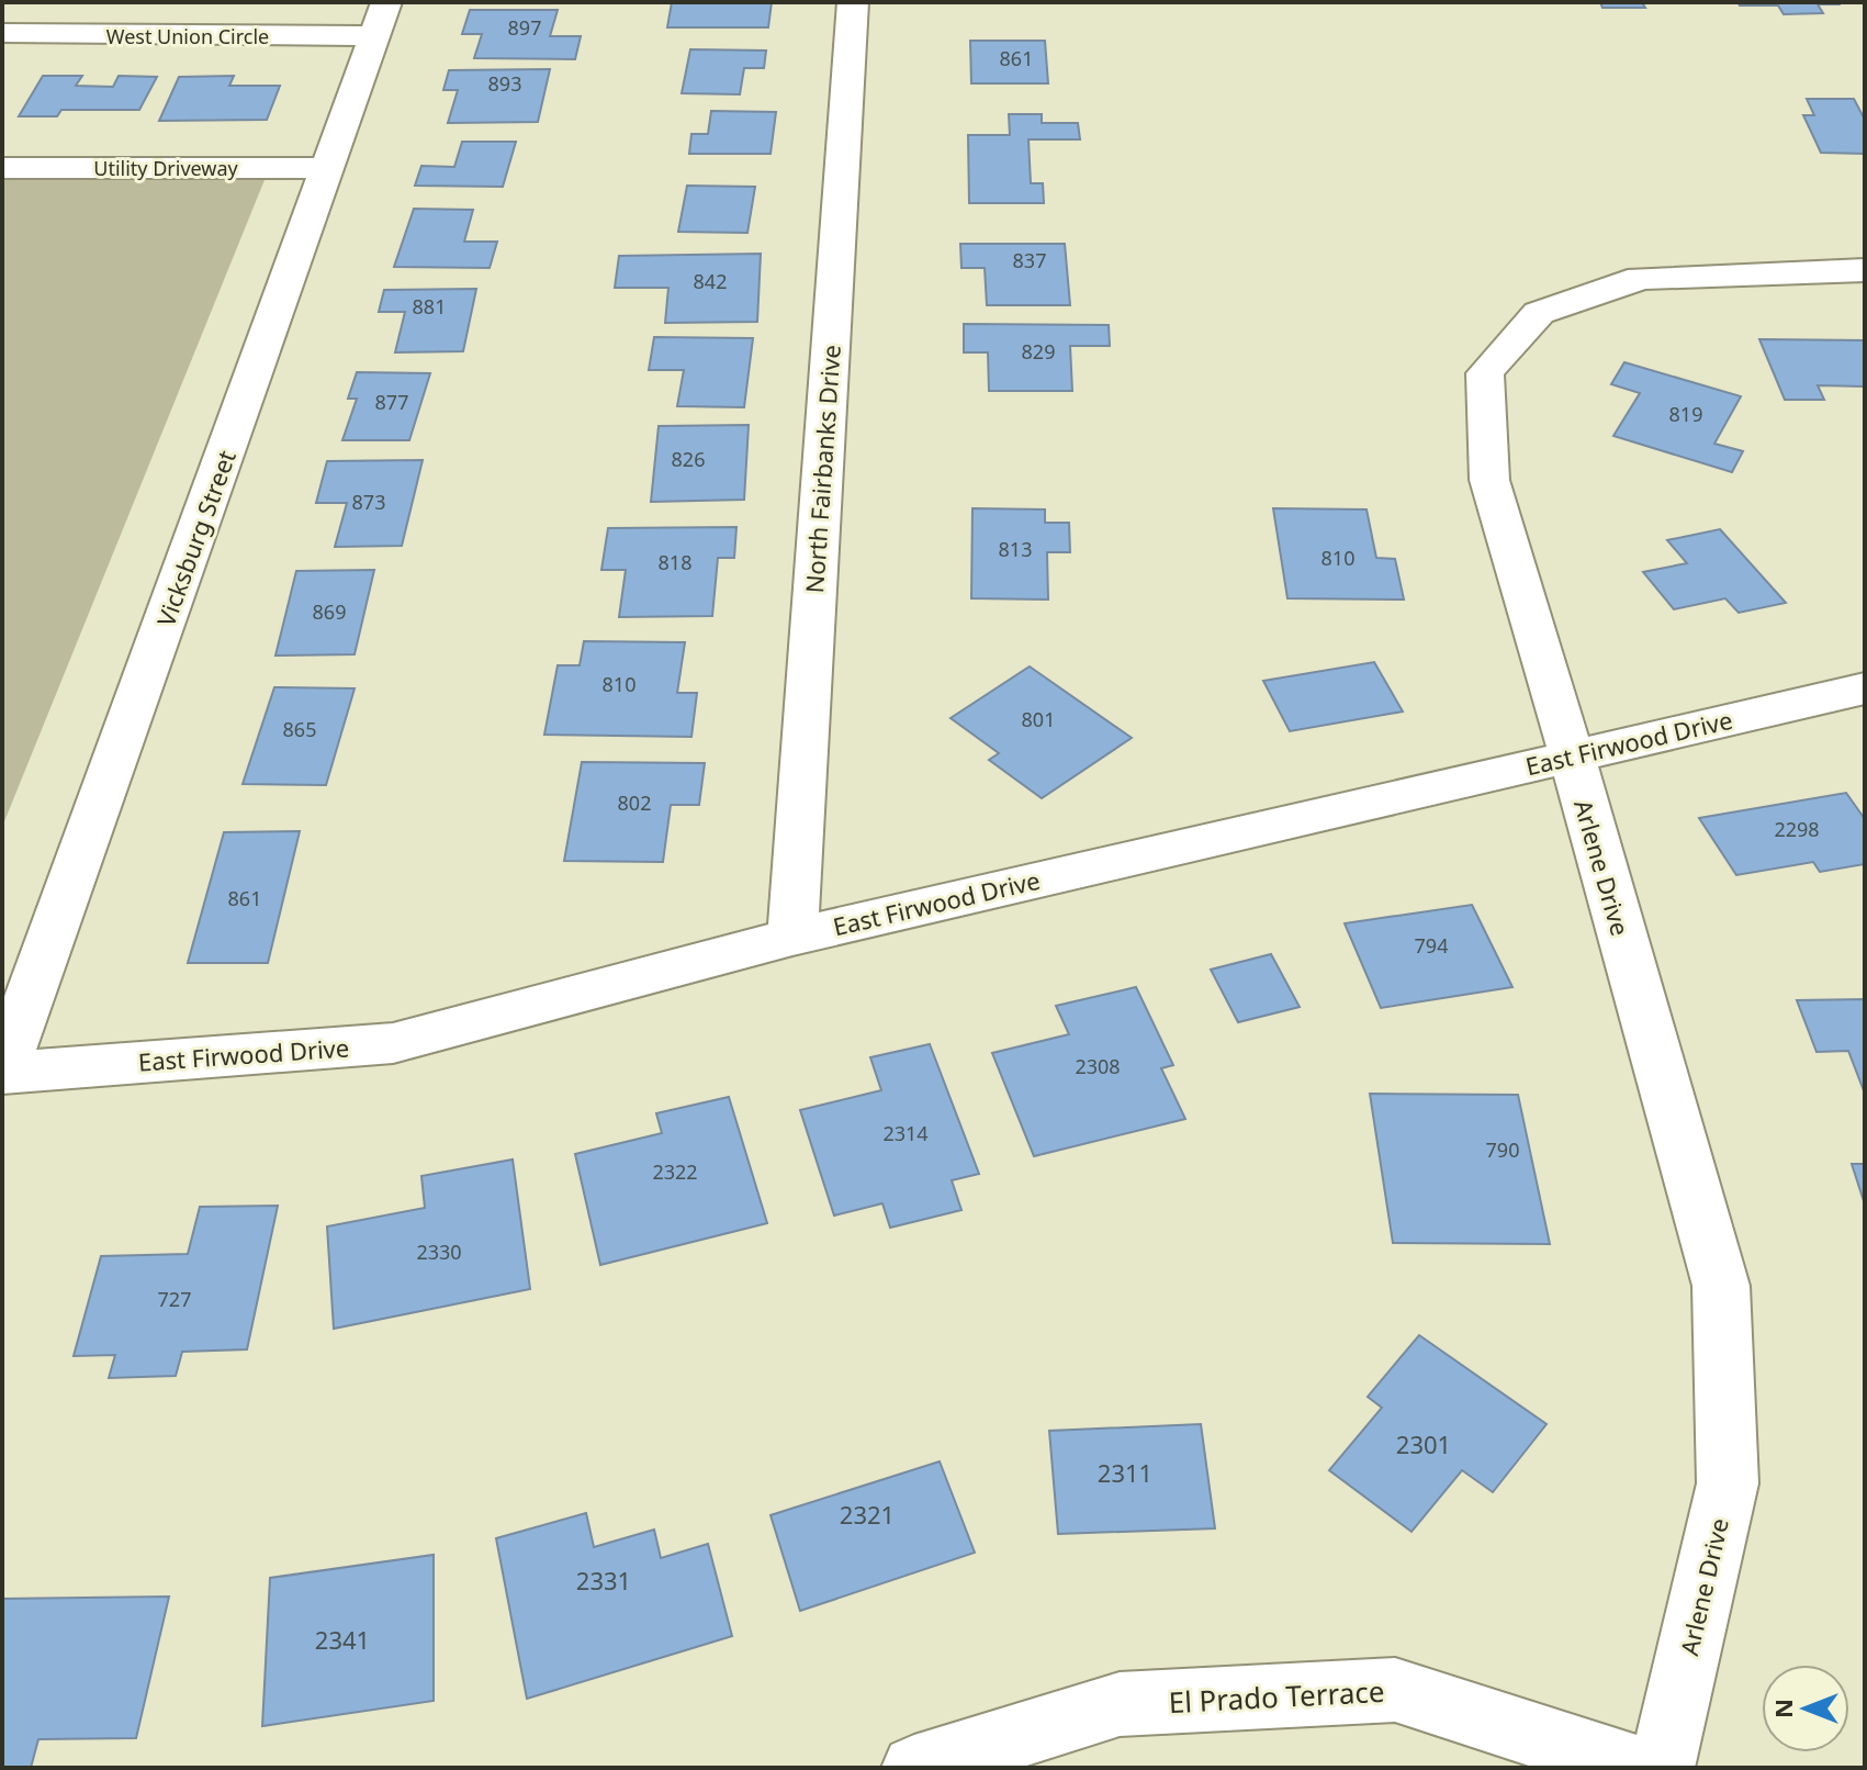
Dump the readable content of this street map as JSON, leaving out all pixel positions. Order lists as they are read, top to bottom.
{
  "streets": {
    "street": [
      "West Union Circle",
      "Utility Driveway",
      "North Fairbanks Drive",
      "Vicksburg Street",
      "East Firwood Drive",
      "Arlene Drive",
      "El Prado Terrace"
    ]
  },
  "crossings": [
    ["West Union Circle", "Vicksburg Street"],
    ["Utility Driveway", "Vicksburg Street"],
    ["North Fairbanks Drive", "East Firwood Drive"],
    ["Vicksburg Street", "East Firwood Drive"],
    ["East Firwood Drive", "Arlene Drive"]
  ],
  "house_numbers": [
    "897",
    "861",
    "893",
    "837",
    "842",
    "881",
    "829",
    "877",
    "819",
    "826",
    "873",
    "813",
    "810",
    "818",
    "869",
    "810",
    "801",
    "865",
    "802",
    "2298",
    "861",
    "794",
    "2308",
    "2314",
    "790",
    "2322",
    "2330",
    "727",
    "2301",
    "2311",
    "2321",
    "2331",
    "2341"
  ],
  "north": "left"
}
